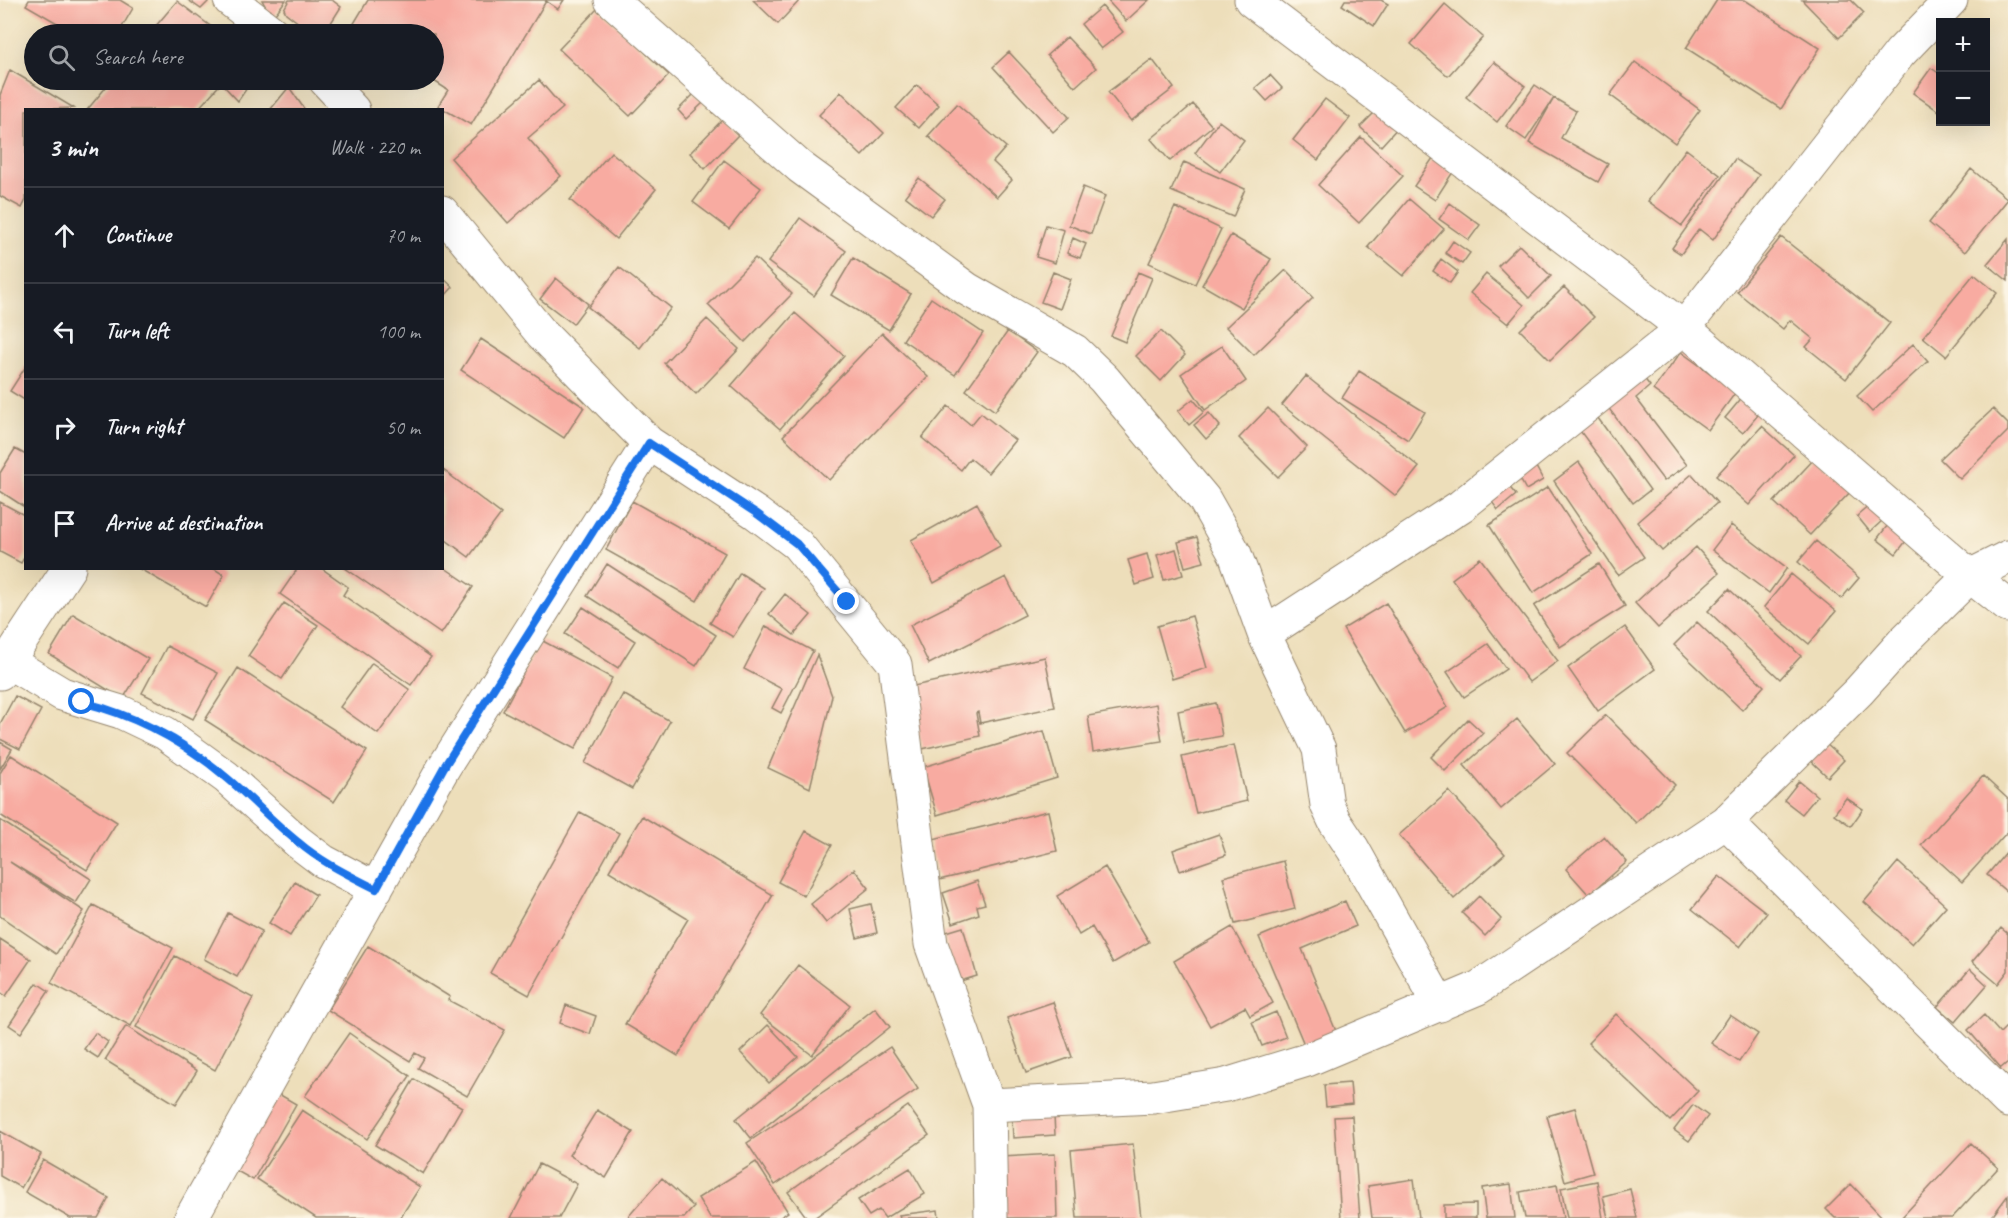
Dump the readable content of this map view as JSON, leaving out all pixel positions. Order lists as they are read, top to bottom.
{
  "page": {
    "map_buttons": ["+", "−"],
    "search": "Search here",
    "heading": ["3 min", "Walk · 220 m"],
    "list": [
      ["Continue", "70 m"],
      ["Turn left", "100 m"],
      ["Turn right", "50 m"],
      "Arrive at destination"
    ]
  }
}
